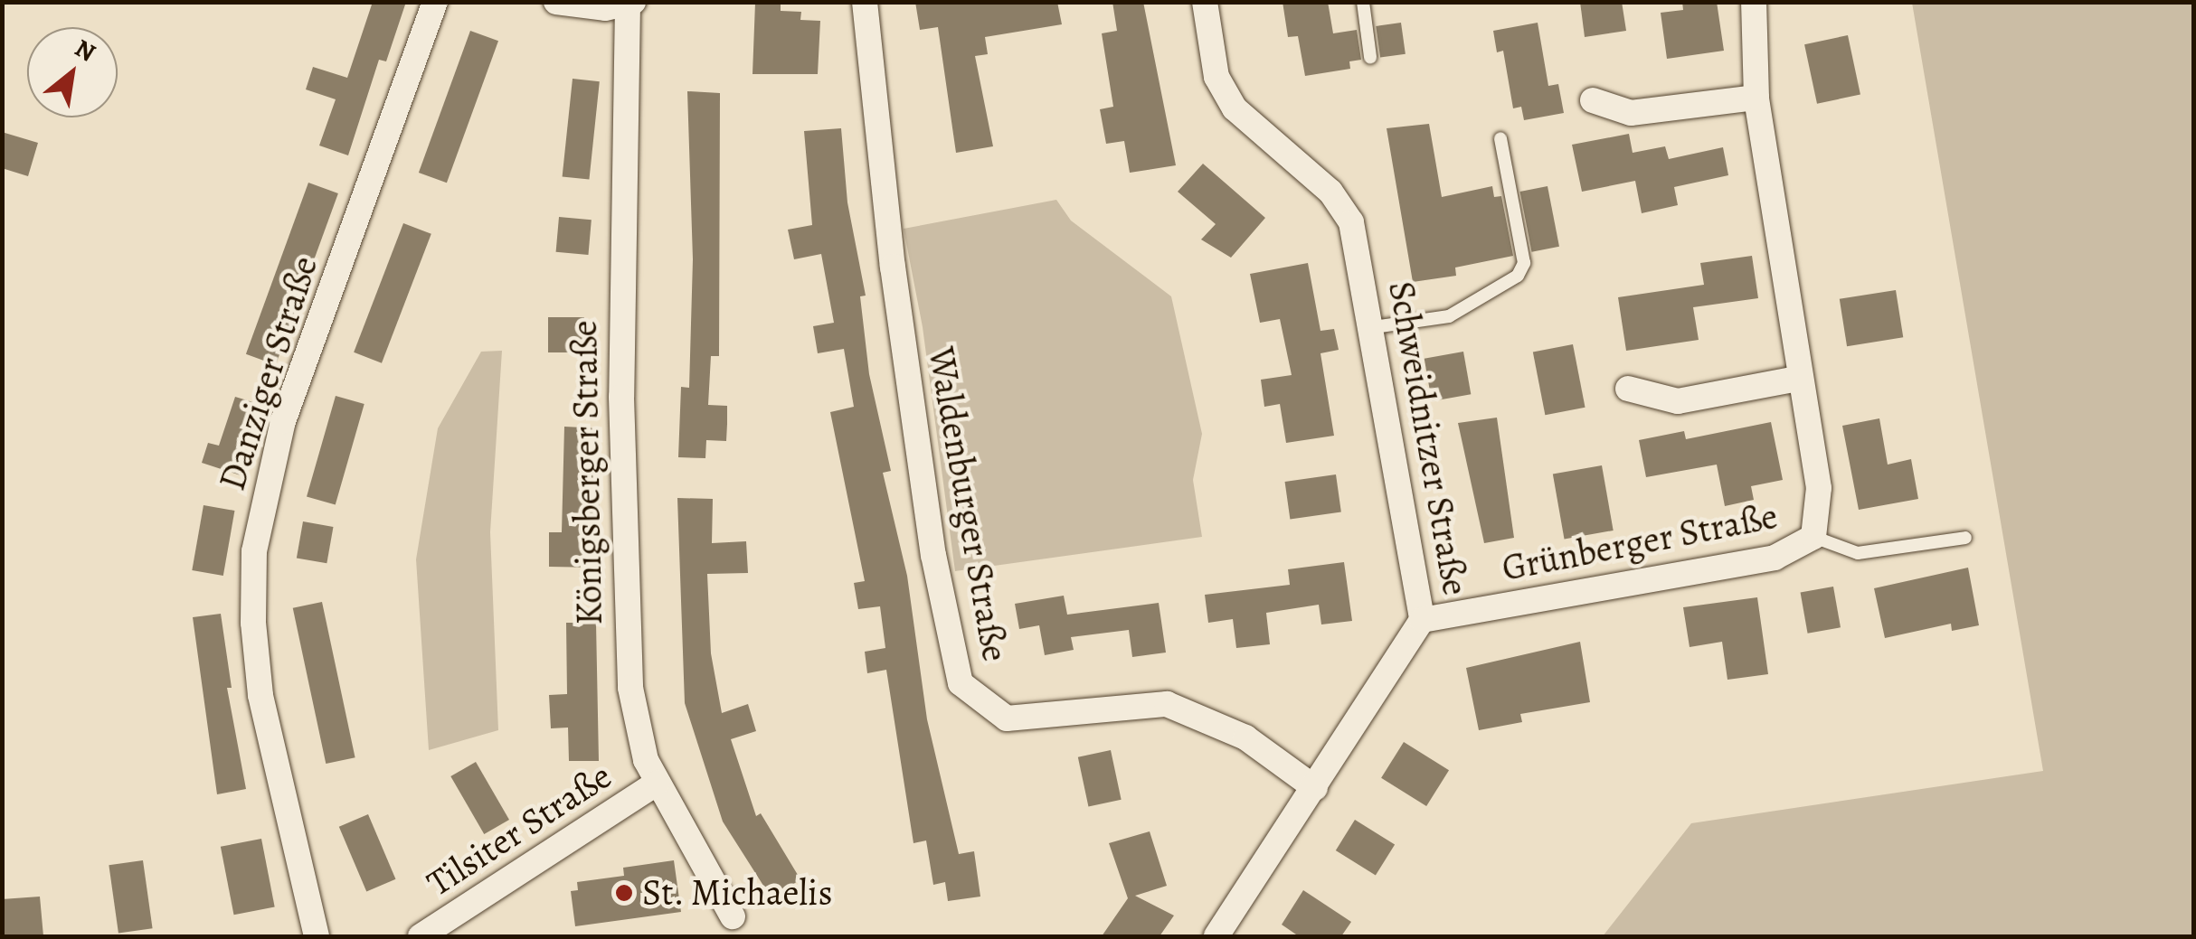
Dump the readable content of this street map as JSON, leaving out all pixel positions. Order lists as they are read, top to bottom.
{
  "streets": {
    "street": [
      "Danziger Straße",
      "Schweidnitzer Straße",
      "Königsberger Straße",
      "Waldenburger Straße",
      "Grünberger Straße",
      "Tilsiter Straße"
    ]
  },
  "crossings": [
    ["Schweidnitzer Straße", "Waldenburger Straße"],
    ["Schweidnitzer Straße", "Grünberger Straße"],
    ["Königsberger Straße", "Tilsiter Straße"]
  ],
  "places": ["St. Michaelis"],
  "north": "top right"
}
